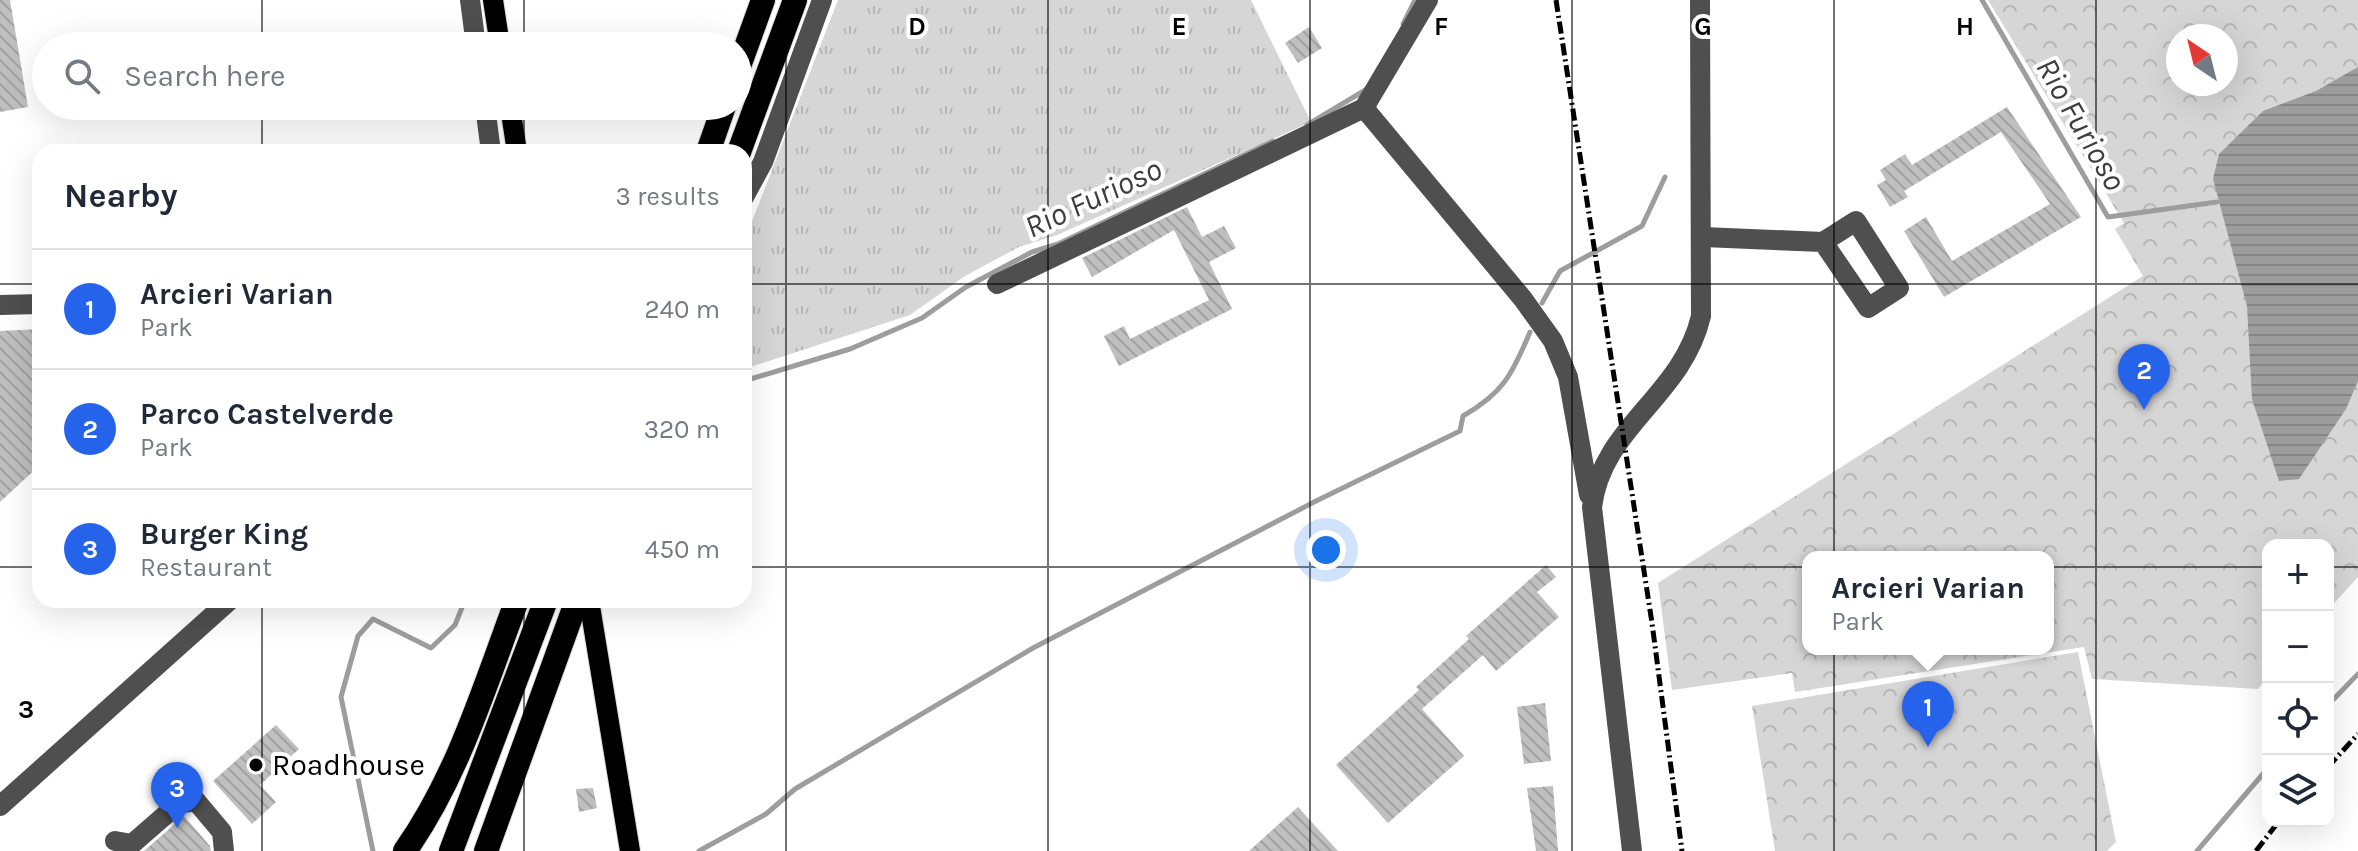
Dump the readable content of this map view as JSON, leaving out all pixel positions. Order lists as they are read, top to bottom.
{
  "water": ["Rio Furioso"],
  "places": ["Roadhouse"],
  "north": "top left",
  "page": {
    "search": "Search here",
    "heading": ["Nearby", "3 results"],
    "list": [
      {
        "mark": "1",
        "name": "Arcieri Varian",
        "note": "Park",
        "value": "240 m"
      },
      {
        "mark": "2",
        "name": "Parco Castelverde",
        "note": "Park",
        "value": "320 m"
      },
      {
        "mark": "3",
        "name": "Burger King",
        "note": "Restaurant",
        "value": "450 m"
      }
    ],
    "pins": ["2", "1", "3"],
    "map_buttons": ["+", "−"],
    "popup": ["Arcieri Varian", "Park"]
  },
  "grid": {
    "columns": [
      "D",
      "E",
      "F",
      "G",
      "H"
    ],
    "rows": ["3"]
  }
}
